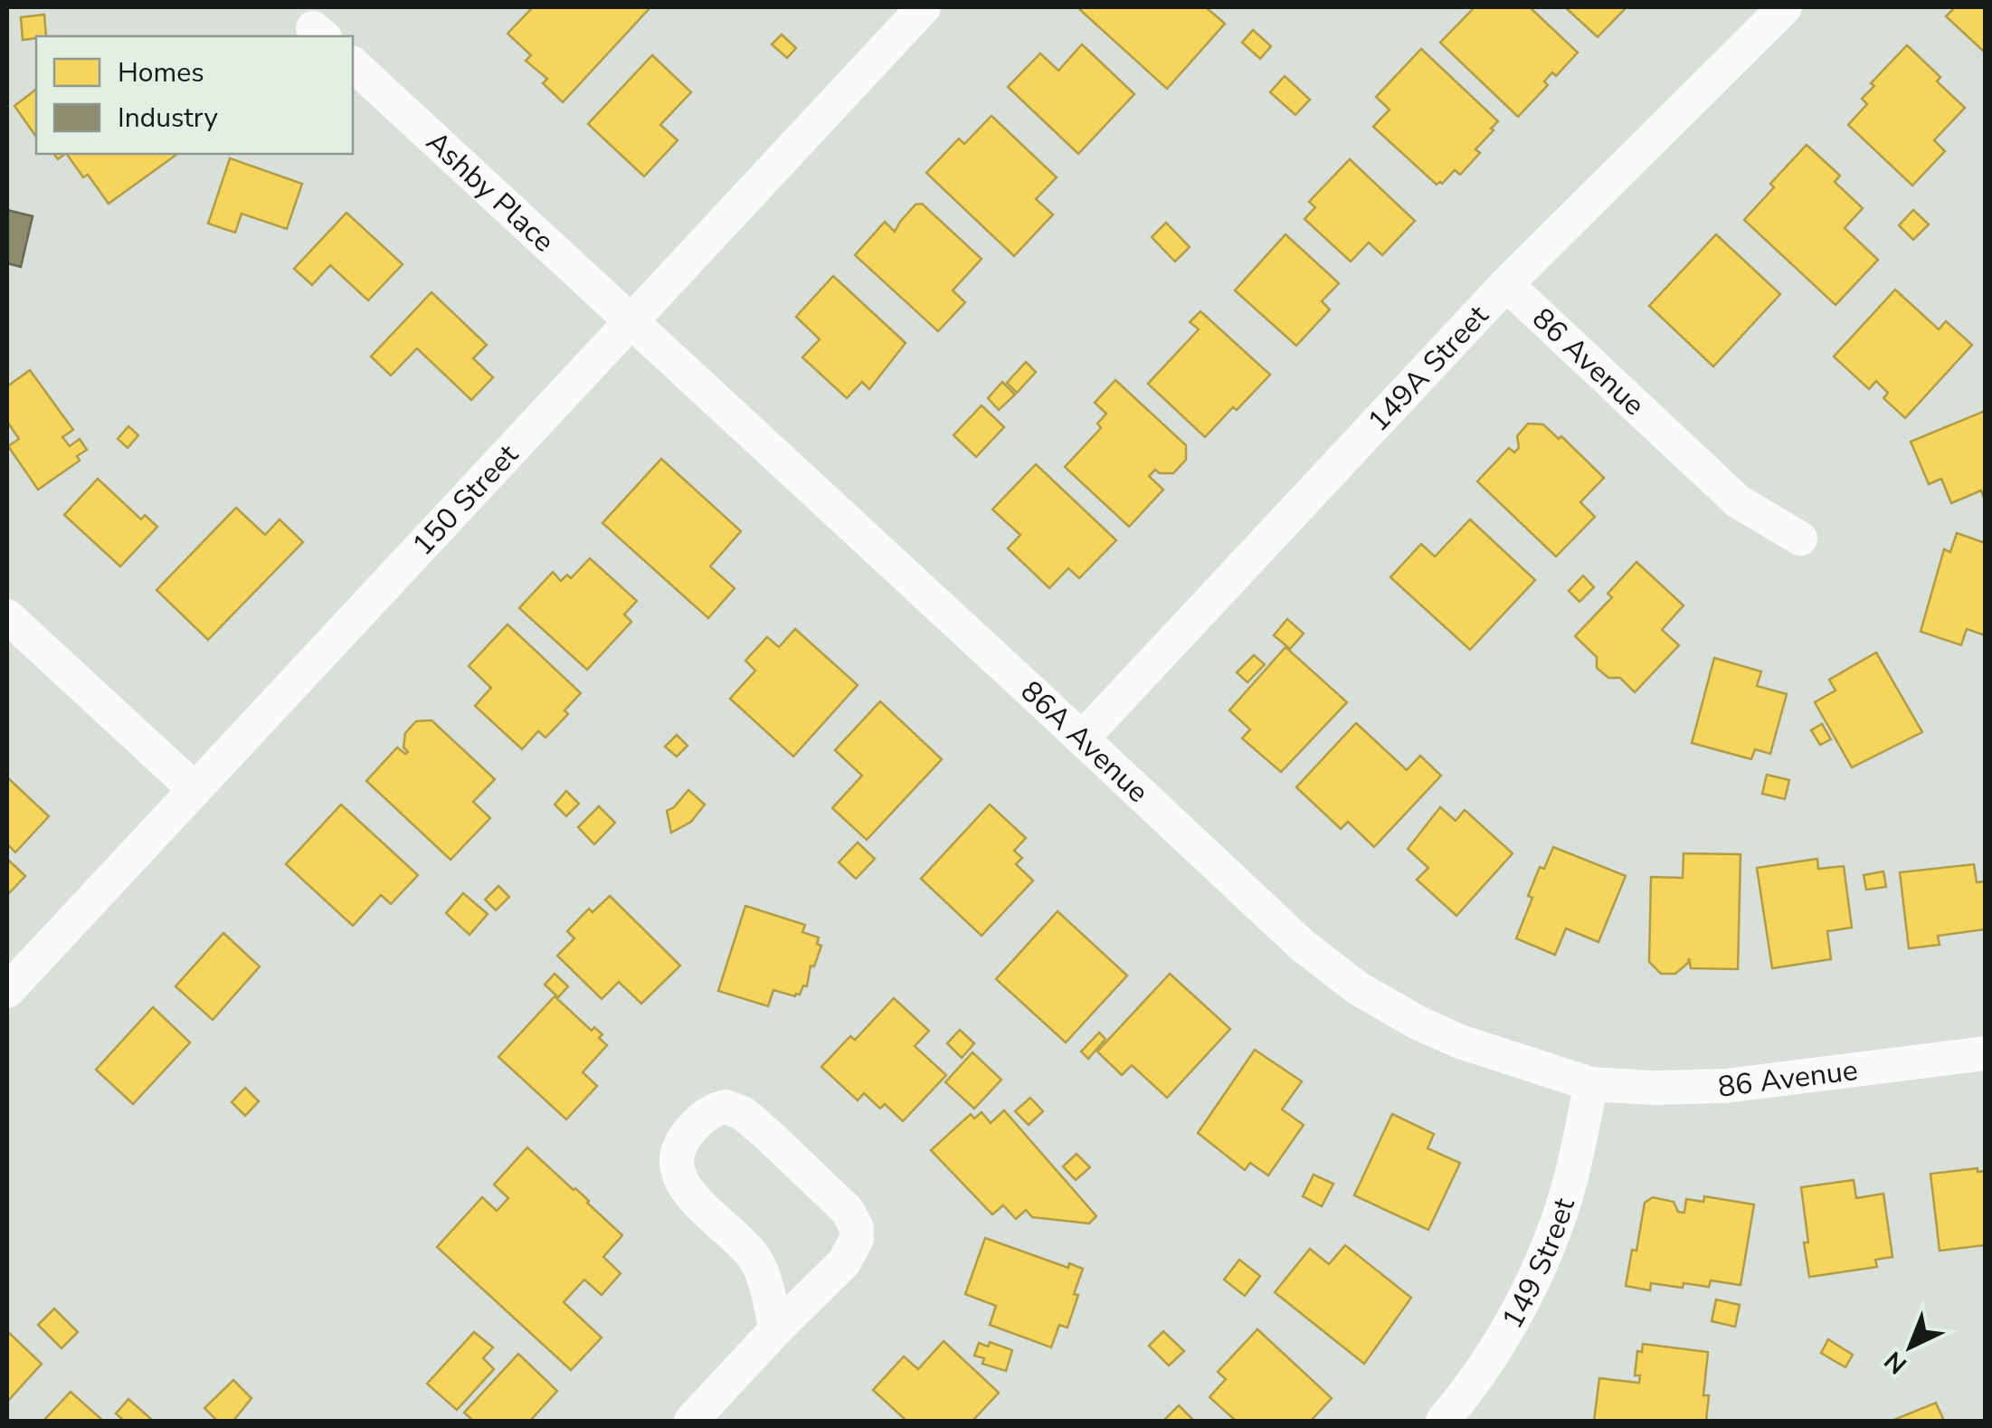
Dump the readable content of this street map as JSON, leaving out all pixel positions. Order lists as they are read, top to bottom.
{
  "streets": {
    "street": [
      "Ashby Place",
      "86 Avenue",
      "149A Street",
      "150 Street",
      "86A Avenue",
      "149 Street"
    ]
  },
  "crossings": [
    ["Ashby Place", "150 Street"],
    ["Ashby Place", "86A Avenue"],
    ["86 Avenue", "149A Street"],
    ["86 Avenue", "86A Avenue"],
    ["86 Avenue", "149 Street"],
    ["149A Street", "86A Avenue"],
    ["150 Street", "86A Avenue"],
    ["86A Avenue", "149 Street"]
  ],
  "legend": ["Homes", "Industry"],
  "north": "bottom left"
}
